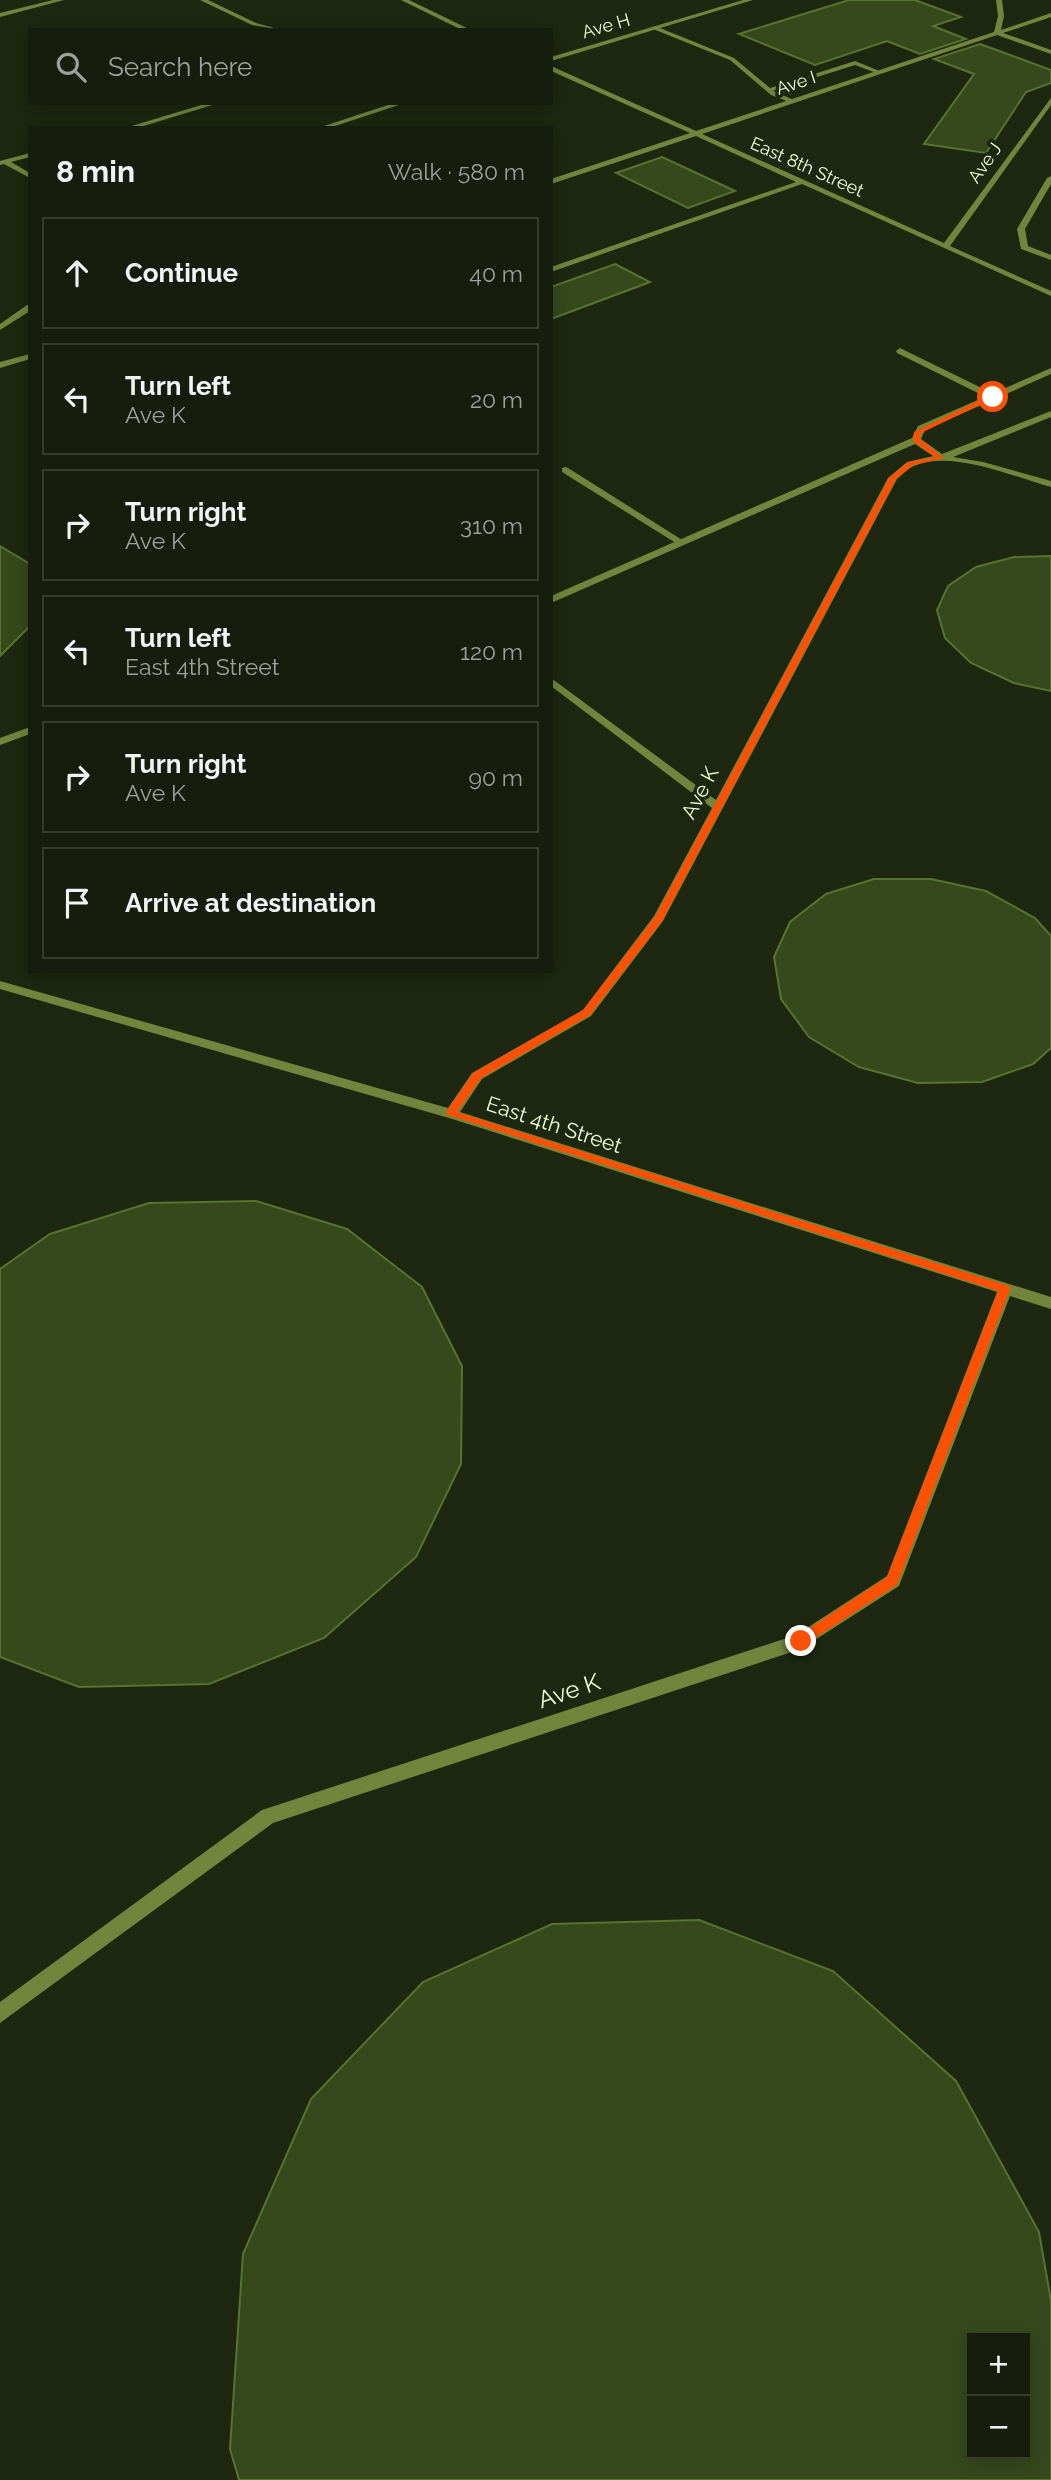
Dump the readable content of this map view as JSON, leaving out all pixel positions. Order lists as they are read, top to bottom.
{
  "streets": {
    "street": [
      "Ave H",
      "Ave I",
      "Ave J",
      "East 8th Street",
      "Ave K",
      "East 4th Street"
    ]
  },
  "crossings": [
    ["Ave I", "East 8th Street"],
    ["Ave J", "East 8th Street"],
    ["Ave K", "East 4th Street"]
  ],
  "page": {
    "search": "Search here",
    "heading": ["8 min", "Walk · 580 m"],
    "list": [
      ["Continue", "40 m"],
      ["Turn left", "Ave K", "20 m"],
      ["Turn right", "Ave K", "310 m"],
      ["Turn left", "East 4th Street", "120 m"],
      ["Turn right", "Ave K", "90 m"],
      "Arrive at destination"
    ],
    "map_buttons": ["+", "−"]
  }
}
